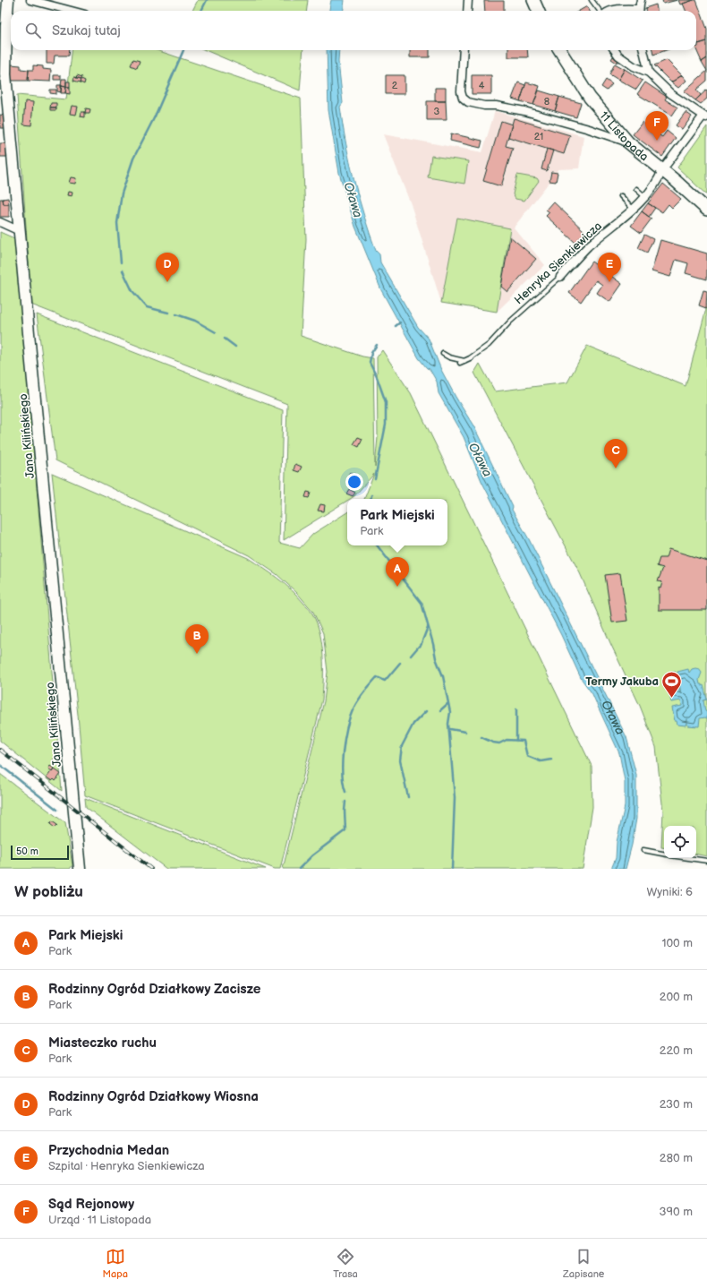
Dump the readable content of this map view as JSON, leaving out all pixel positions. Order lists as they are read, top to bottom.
{
  "streets": {
    "main road": ["11 Listopada"],
    "street": ["Henryka Sienkiewicza", "Jana Kilińskiego"]
  },
  "crossings": [
    ["11 Listopada", "Henryka Sienkiewicza"]
  ],
  "water": ["Oława"],
  "places": {
    "sports": ["Termy Jakuba"]
  },
  "house_numbers": [
    "2",
    "4",
    "8",
    "3",
    "21"
  ],
  "scale_bar": "50 m",
  "page": {
    "search": "Szukaj tutaj",
    "pins": [
      "F",
      "D",
      "E",
      "C",
      "A",
      "B"
    ],
    "popup": ["Park Miejski", "Park"],
    "scale": "50 m",
    "heading": ["W pobliżu", "Wyniki: 6"],
    "list": [
      {
        "mark": "A",
        "name": "Park Miejski",
        "note": "Park",
        "value": "100 m"
      },
      {
        "mark": "B",
        "name": "Rodzinny Ogród Działkowy Zacisze",
        "note": "Park",
        "value": "200 m"
      },
      {
        "mark": "C",
        "name": "Miasteczko ruchu",
        "note": "Park",
        "value": "220 m"
      },
      {
        "mark": "D",
        "name": "Rodzinny Ogród Działkowy Wiosna",
        "note": "Park",
        "value": "230 m"
      },
      {
        "mark": "E",
        "name": "Przychodnia Medan",
        "note": "Szpital · Henryka Sienkiewicza",
        "value": "280 m"
      },
      {
        "mark": "F",
        "name": "Sąd Rejonowy",
        "note": "Urząd · 11 Listopada",
        "value": "390 m"
      }
    ],
    "nav": ["Mapa", "Trasa", "Zapisane"]
  }
}
